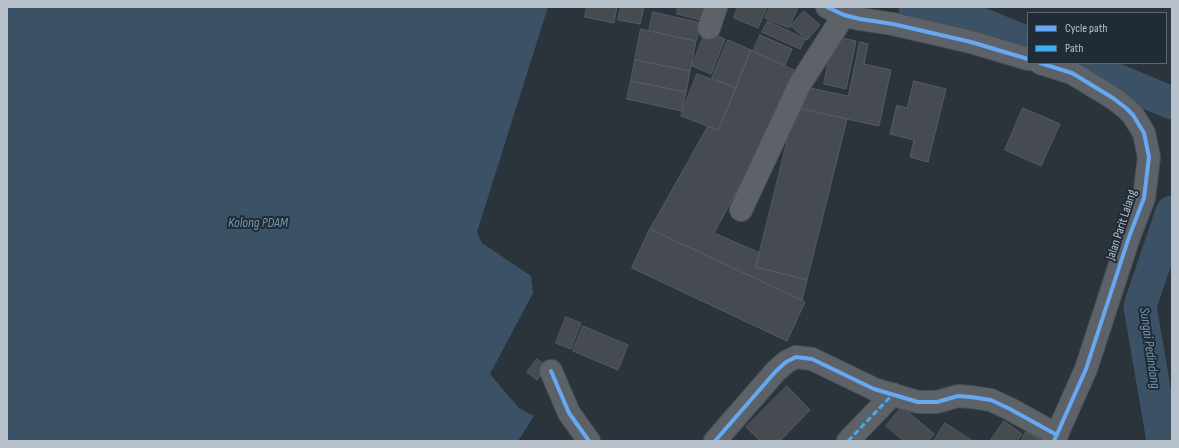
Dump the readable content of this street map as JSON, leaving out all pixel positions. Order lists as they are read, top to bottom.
{
  "streets": {
    "street": ["Jalan Parit Lalang"]
  },
  "water": ["Kolong PDAM", "Sungai Pedindang"],
  "legend": ["Cycle path", "Path"]
}
